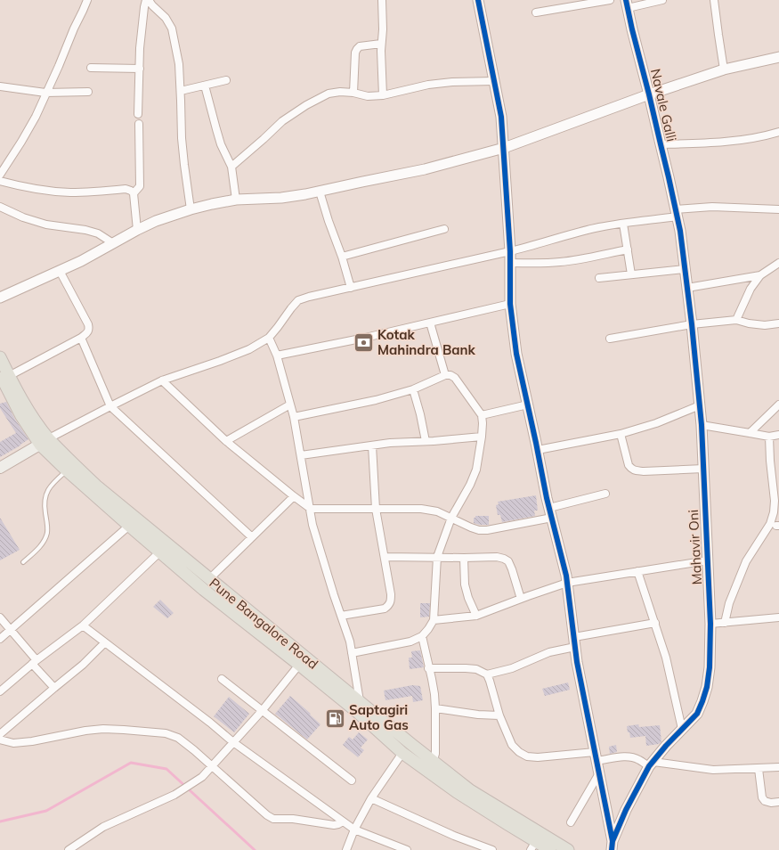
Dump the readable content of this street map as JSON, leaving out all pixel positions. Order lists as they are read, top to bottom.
{
  "streets": {
    "main road": ["Pune Bangalore Road"],
    "street": ["Navale Galli", "Mahavir Oni"]
  },
  "crossings": [
    ["Navale Galli", "Mahavir Oni"]
  ],
  "places": {
    "bank": ["Kotak Mahindra Bank"],
    "fuel station": ["Saptagiri Auto Gas"]
  }
}
